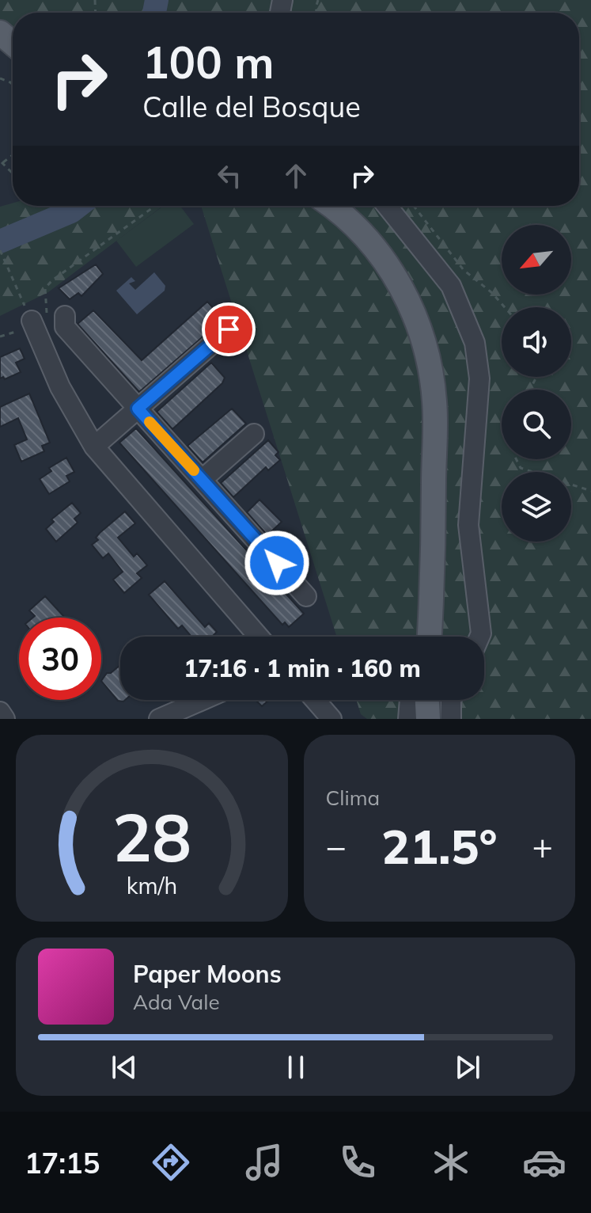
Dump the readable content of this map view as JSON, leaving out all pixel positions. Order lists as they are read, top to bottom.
{
  "north": "bottom left",
  "page": {
    "turn": ["100 m", "Calle del Bosque"],
    "limit": "30",
    "trip": "17:16 · 1 min · 160 m",
    "tile": "Clima",
    "heat": ["−", "21.5°", "+"],
    "song": ["Paper Moons", "Ada Vale"],
    "tabs": "17:15",
    "gauge": ["28", "km/h"]
  }
}
